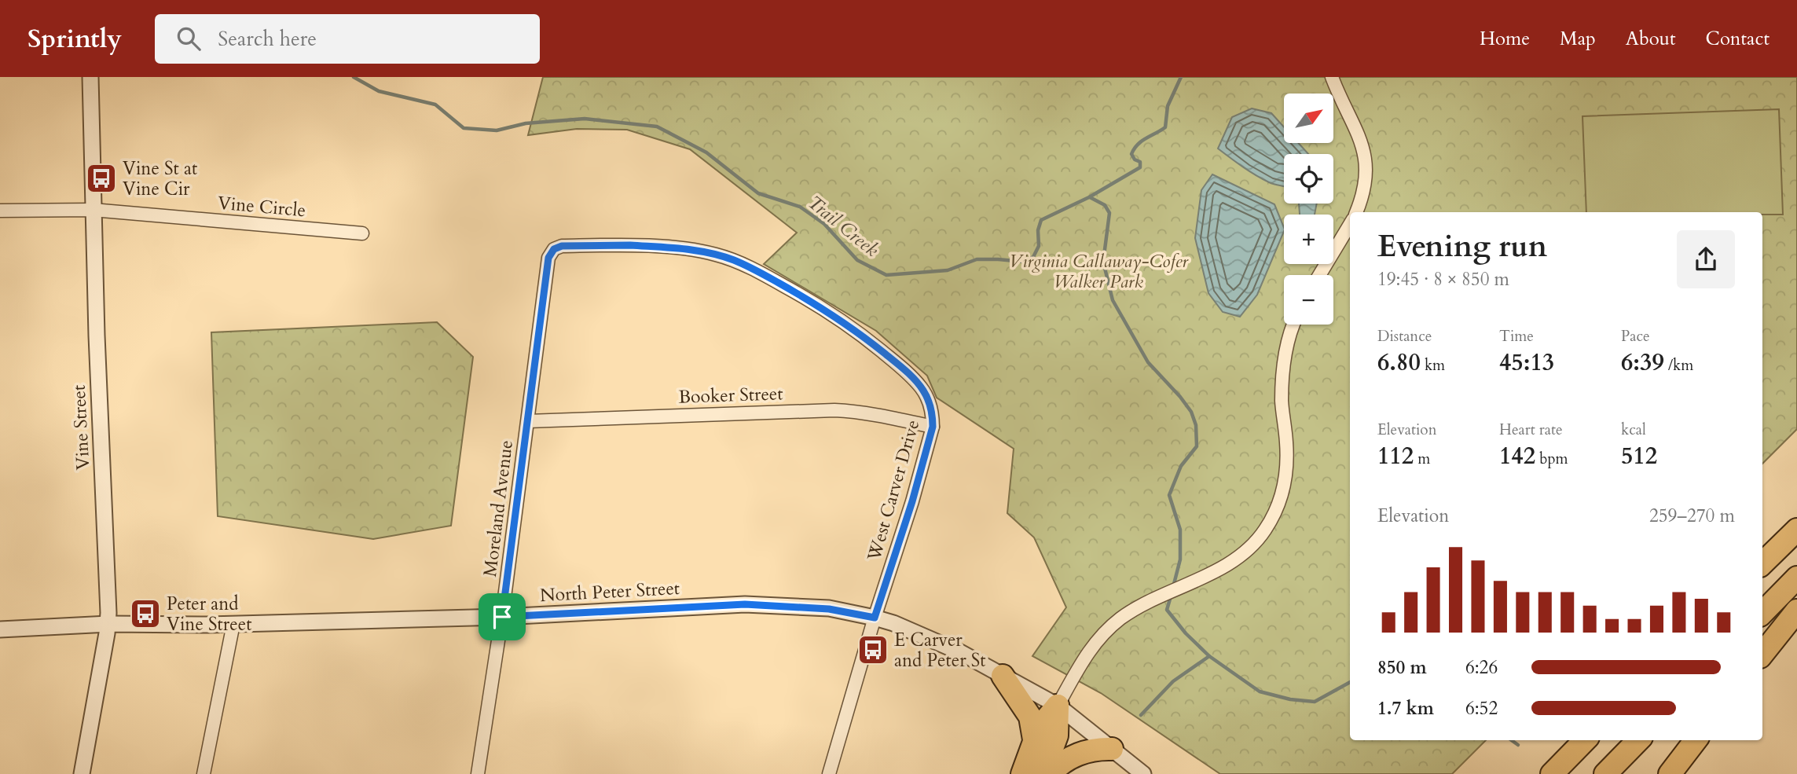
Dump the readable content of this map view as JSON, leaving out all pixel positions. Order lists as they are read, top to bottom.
{
  "streets": {
    "street": [
      "Vine Circle",
      "Booker Street",
      "Vine Street",
      "West Carver Drive",
      "Moreland Avenue",
      "North Peter Street"
    ]
  },
  "crossings": [
    ["Vine Circle", "Vine Street"],
    ["Booker Street", "West Carver Drive"],
    ["Booker Street", "Moreland Avenue"],
    ["Vine Street", "North Peter Street"],
    ["West Carver Drive", "Moreland Avenue"],
    ["West Carver Drive", "North Peter Street"],
    ["Moreland Avenue", "North Peter Street"]
  ],
  "water": ["Trail Creek"],
  "parks": ["Virginia Callaway-Cofer Walker Park"],
  "places": {
    "bus stop": ["Vine St at Vine Cir", "Peter and Vine Street", "E Carver and Peter St"]
  },
  "north": "top right",
  "page": {
    "header": "Sprintly",
    "search": "Search here",
    "nav": [
      "Home",
      "Map",
      "About",
      "Contact"
    ],
    "map_buttons": ["+", "−"],
    "heading": ["Evening run", "19:45 · 8 × 850 m"],
    "stats": [
      ["Distance", "6.80 km"],
      ["Time", "45:13"],
      ["Pace", "6:39 /km"],
      ["Elevation", "112 m"],
      ["Heart rate", "142 bpm"],
      ["kcal", "512"]
    ],
    "chart": ["Elevation", "259–270 m"],
    "list": [
      {
        "name": "850 m",
        "note": "6:26"
      },
      {
        "name": "1.7 km",
        "note": "6:52"
      }
    ]
  }
}
